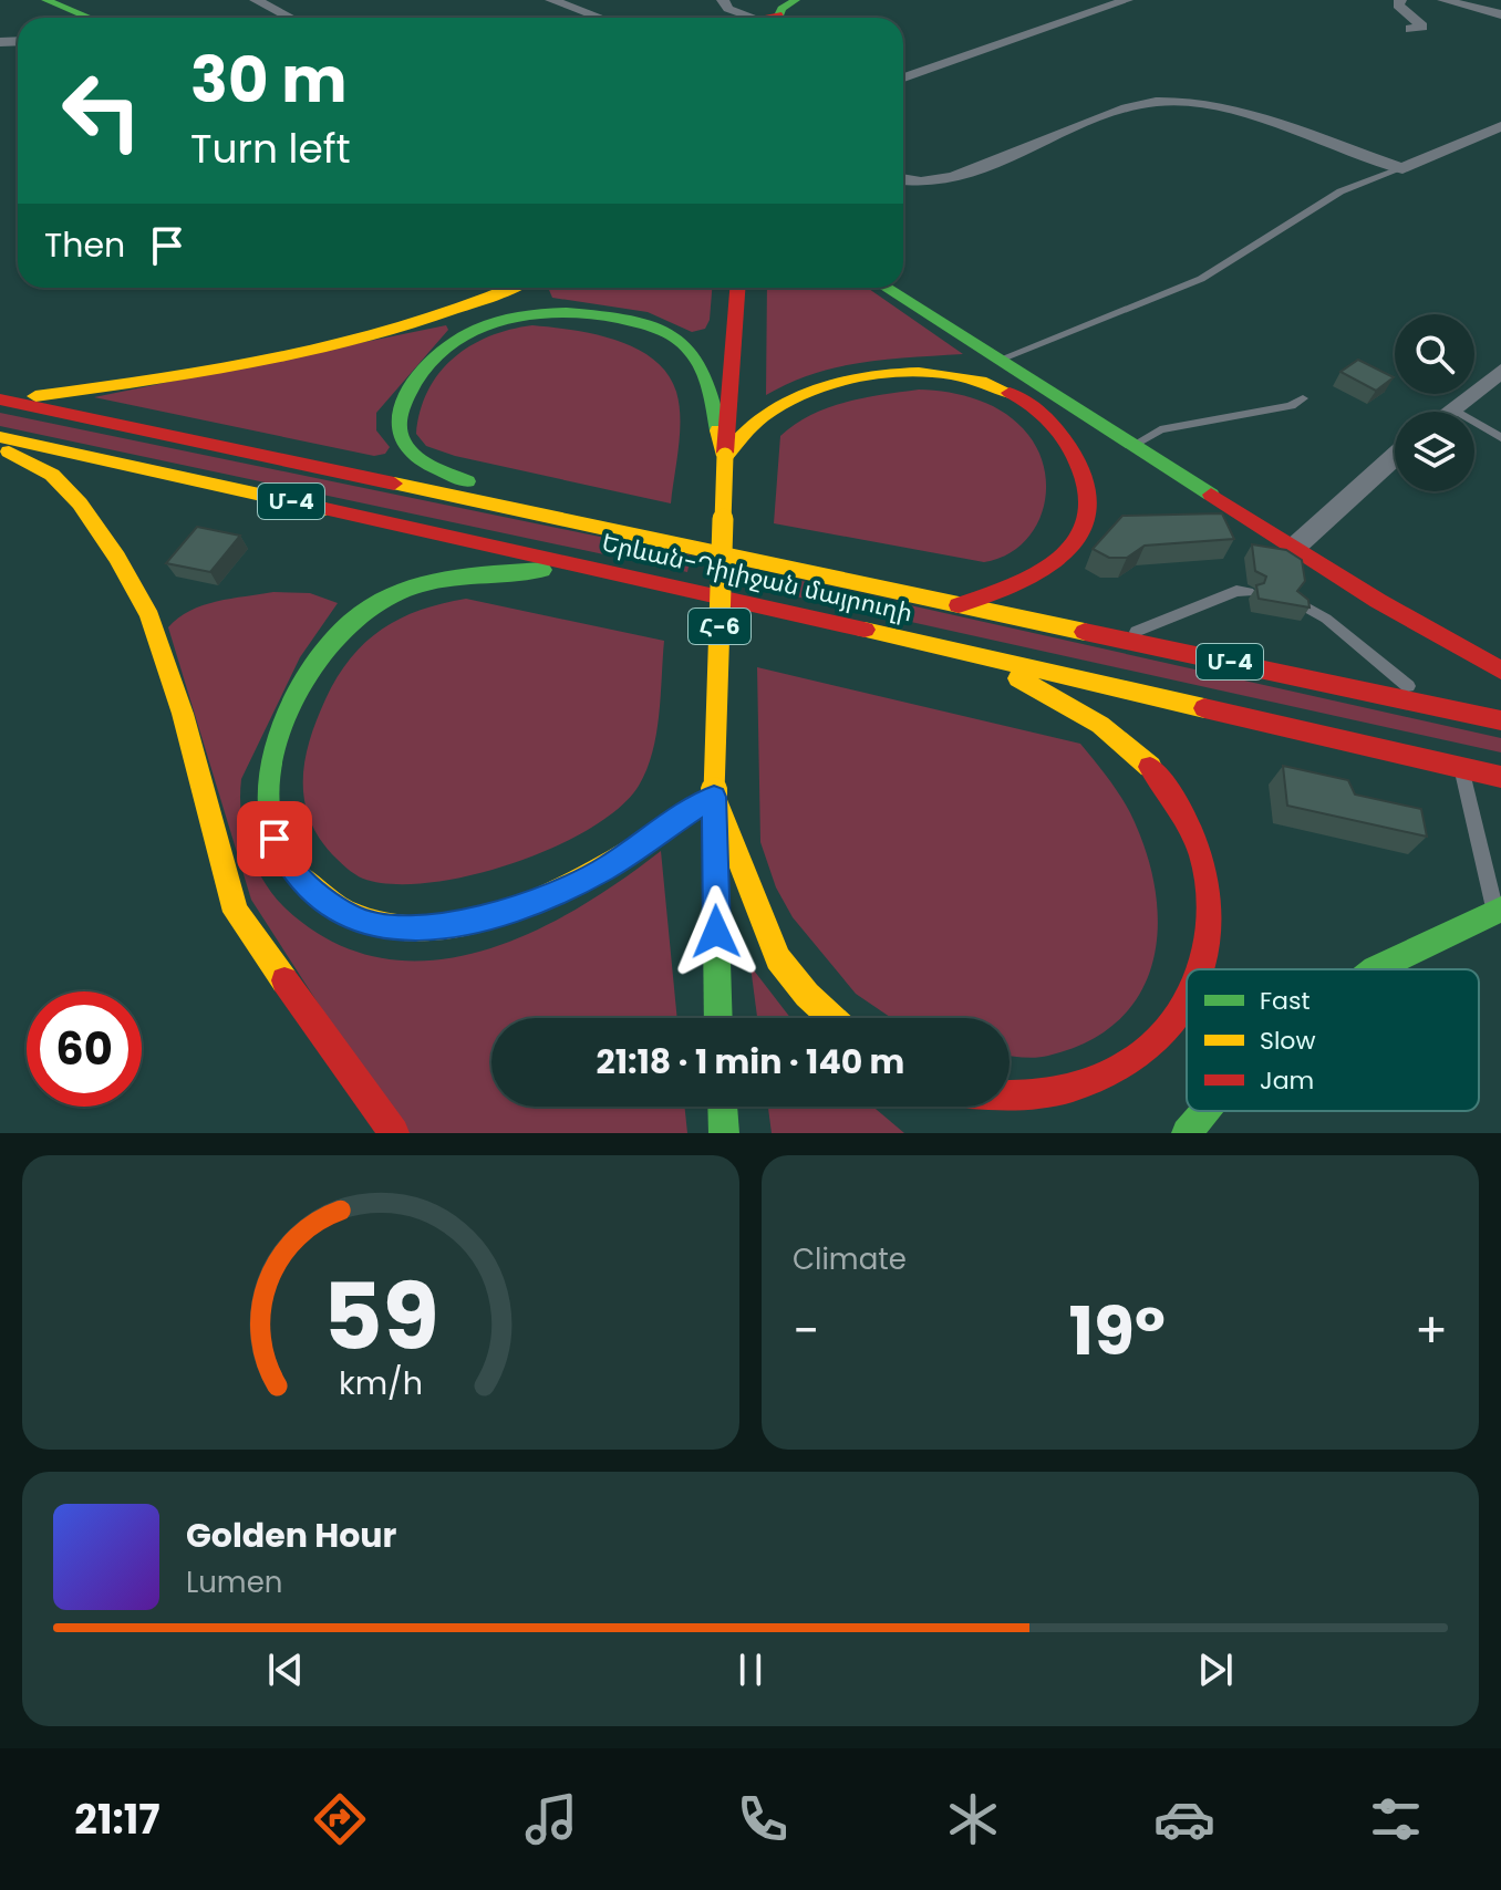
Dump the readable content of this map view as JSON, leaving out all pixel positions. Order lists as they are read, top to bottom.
{
  "streets": {
    "main road": ["Մ-4", "Երևան-Դիլիջան մայրուղի", "Հ-6"]
  },
  "legend": ["Fast", "Slow", "Jam"],
  "page": {
    "turn": ["30 m", "Turn left"],
    "then": "Then",
    "limit": "60",
    "trip": "21:18 · 1 min · 140 m",
    "tile": "Climate",
    "heat": ["−", "19°", "+"],
    "song": ["Golden Hour", "Lumen"],
    "tabs": "21:17",
    "gauge": ["59", "km/h"]
  }
}
